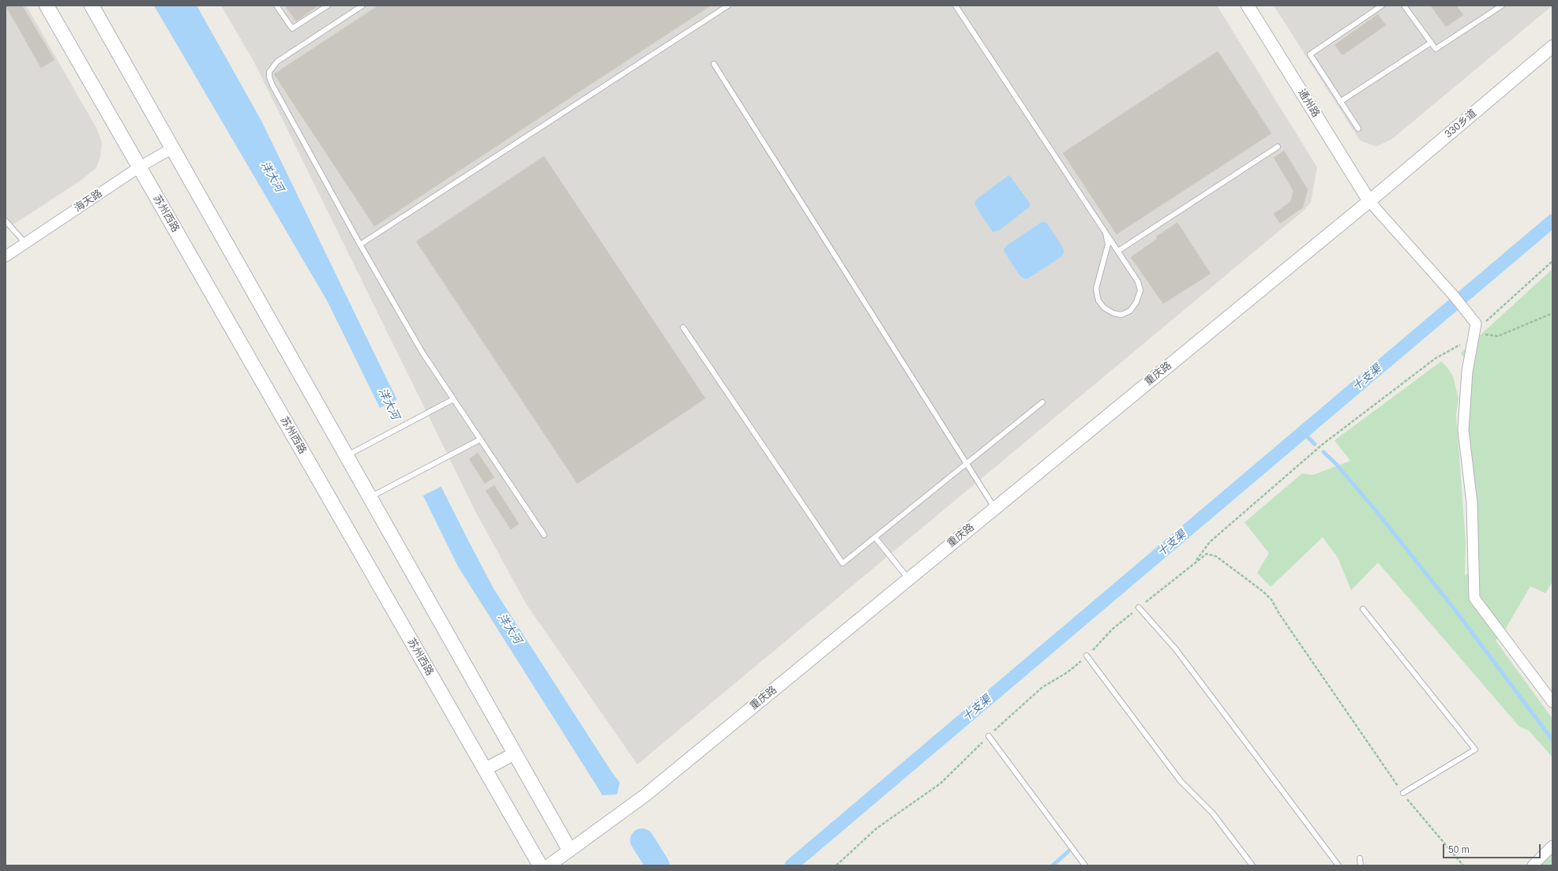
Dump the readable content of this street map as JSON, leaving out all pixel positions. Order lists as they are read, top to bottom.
{
  "streets": {
    "main road": ["苏州西路"],
    "street": [
      "通州路",
      "330乡道",
      "海天路",
      "重庆路"
    ]
  },
  "crossings": [
    ["通州路", "330乡道"],
    ["通州路", "重庆路"],
    ["330乡道", "重庆路"],
    ["海天路", "苏州西路"]
  ],
  "water": ["洋大河", "十支渠"],
  "scale_bar": "50 m"
}
